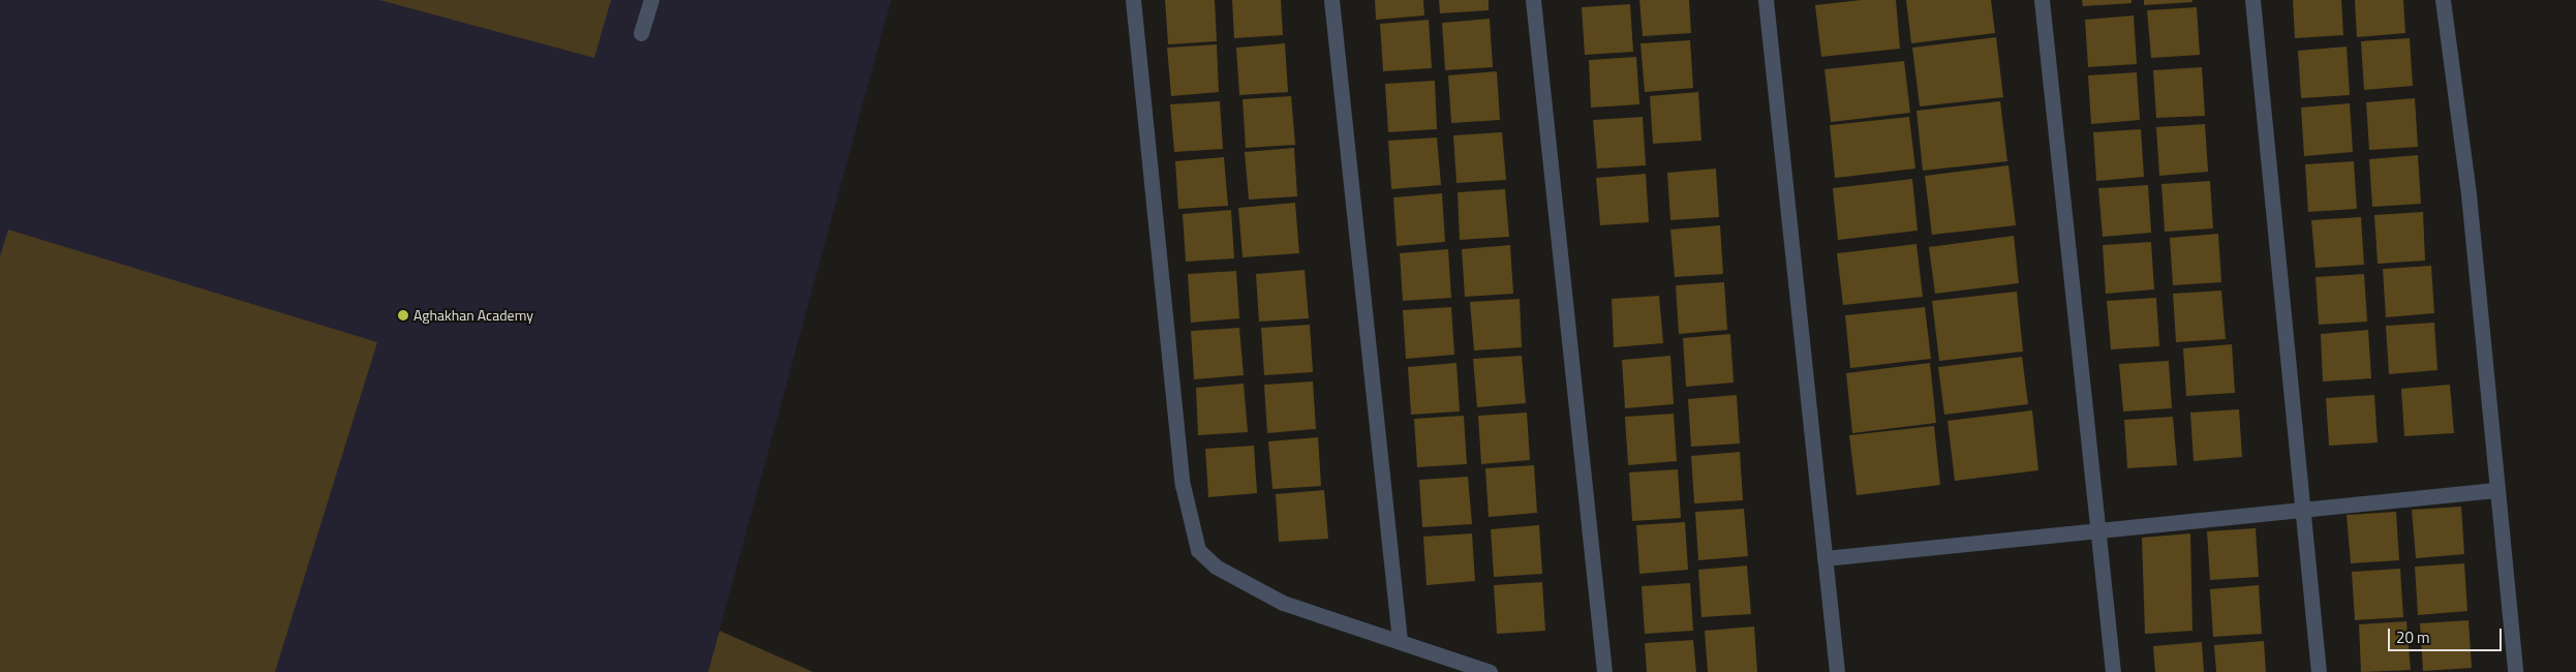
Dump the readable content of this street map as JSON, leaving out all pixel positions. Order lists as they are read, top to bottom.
{
  "places": ["Aghakhan Academy"],
  "scale_bar": "20 m"
}
